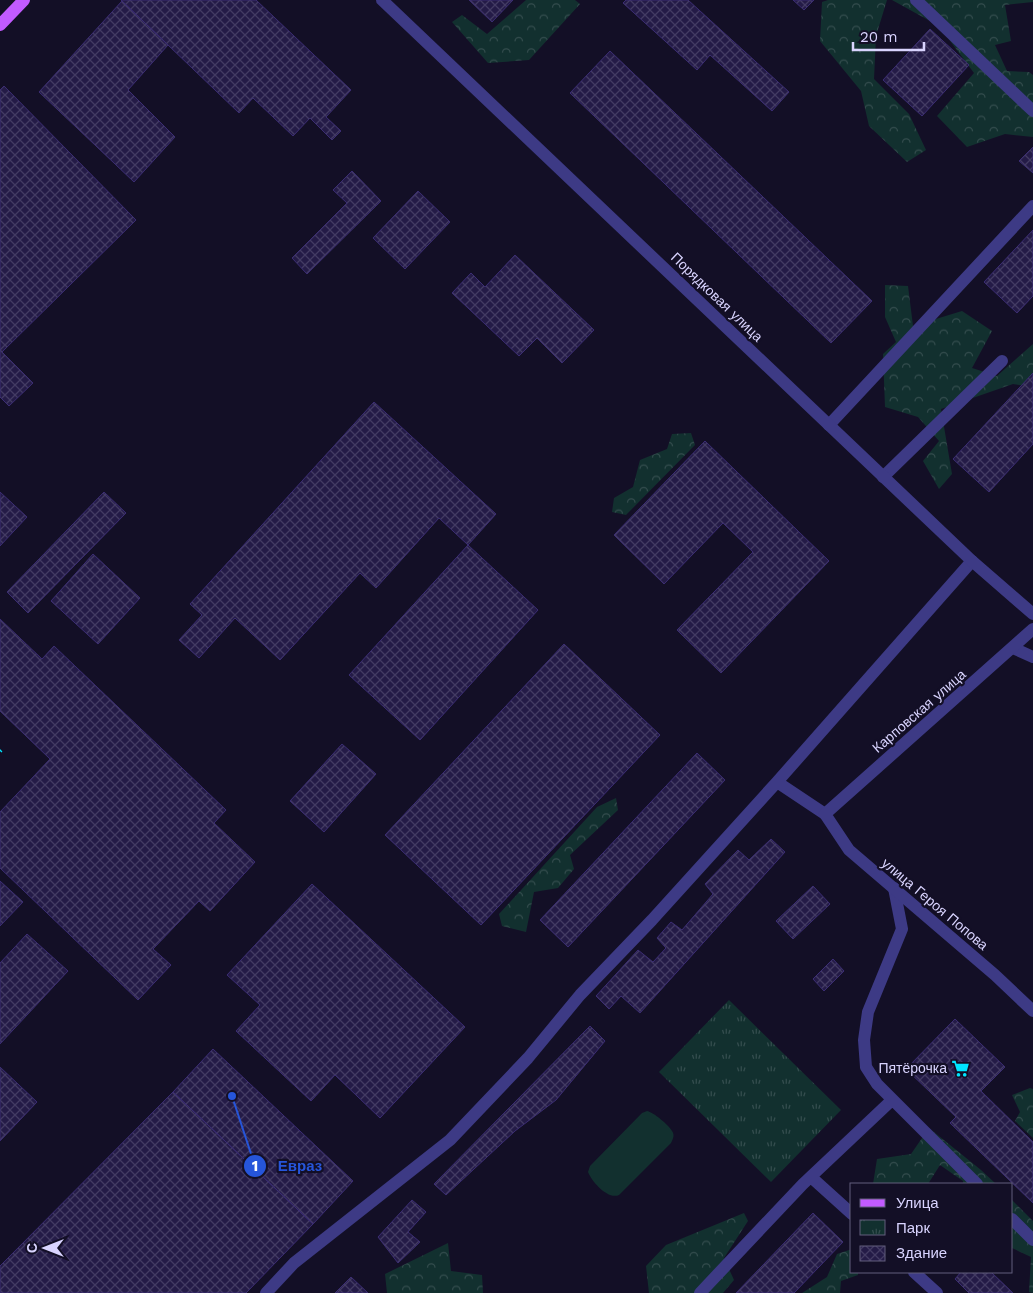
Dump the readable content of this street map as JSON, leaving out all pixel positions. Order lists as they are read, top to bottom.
{
  "streets": {
    "street": ["Порядковая улица", "Карповская улица", "улица Героя Попова"]
  },
  "crossings": [
    ["Карповская улица", "улица Героя Попова"]
  ],
  "places": {
    "supermarket": ["Пятёрочка"],
    "other": ["Евраз"]
  },
  "legend": ["Улица", "Парк", "Здание"],
  "scale_bar": "20 m",
  "north": "left"
}
